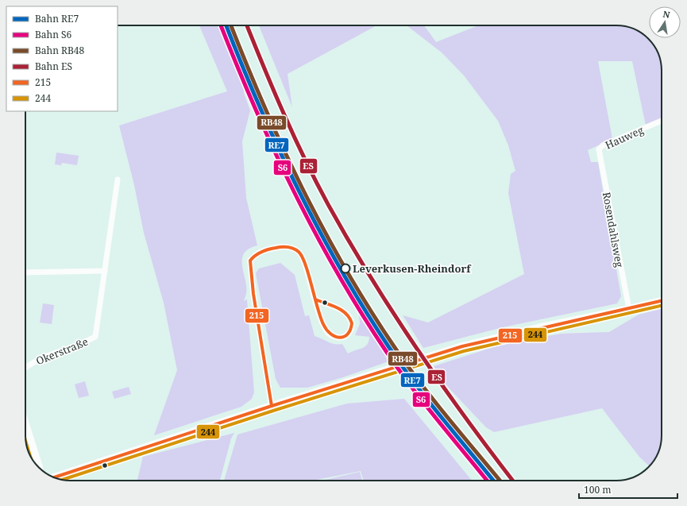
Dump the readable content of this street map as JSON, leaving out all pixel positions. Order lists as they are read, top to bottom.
{
  "streets": {
    "street": ["Hauweg", "Rosendahlsweg", "Okerstraße"]
  },
  "crossings": [
    ["Hauweg", "Rosendahlsweg"]
  ],
  "places": ["Leverkusen-Rheindorf"],
  "lines": [
    "rail line RE7",
    "rail line S6",
    "rail line RB48",
    "rail line ES",
    "transit line 215",
    "transit line 244"
  ],
  "legend": [
    "Bahn RE7",
    "Bahn S6",
    "Bahn RB48",
    "Bahn ES",
    "215",
    "244"
  ],
  "scale_bar": "100 m",
  "north": "top"
}
